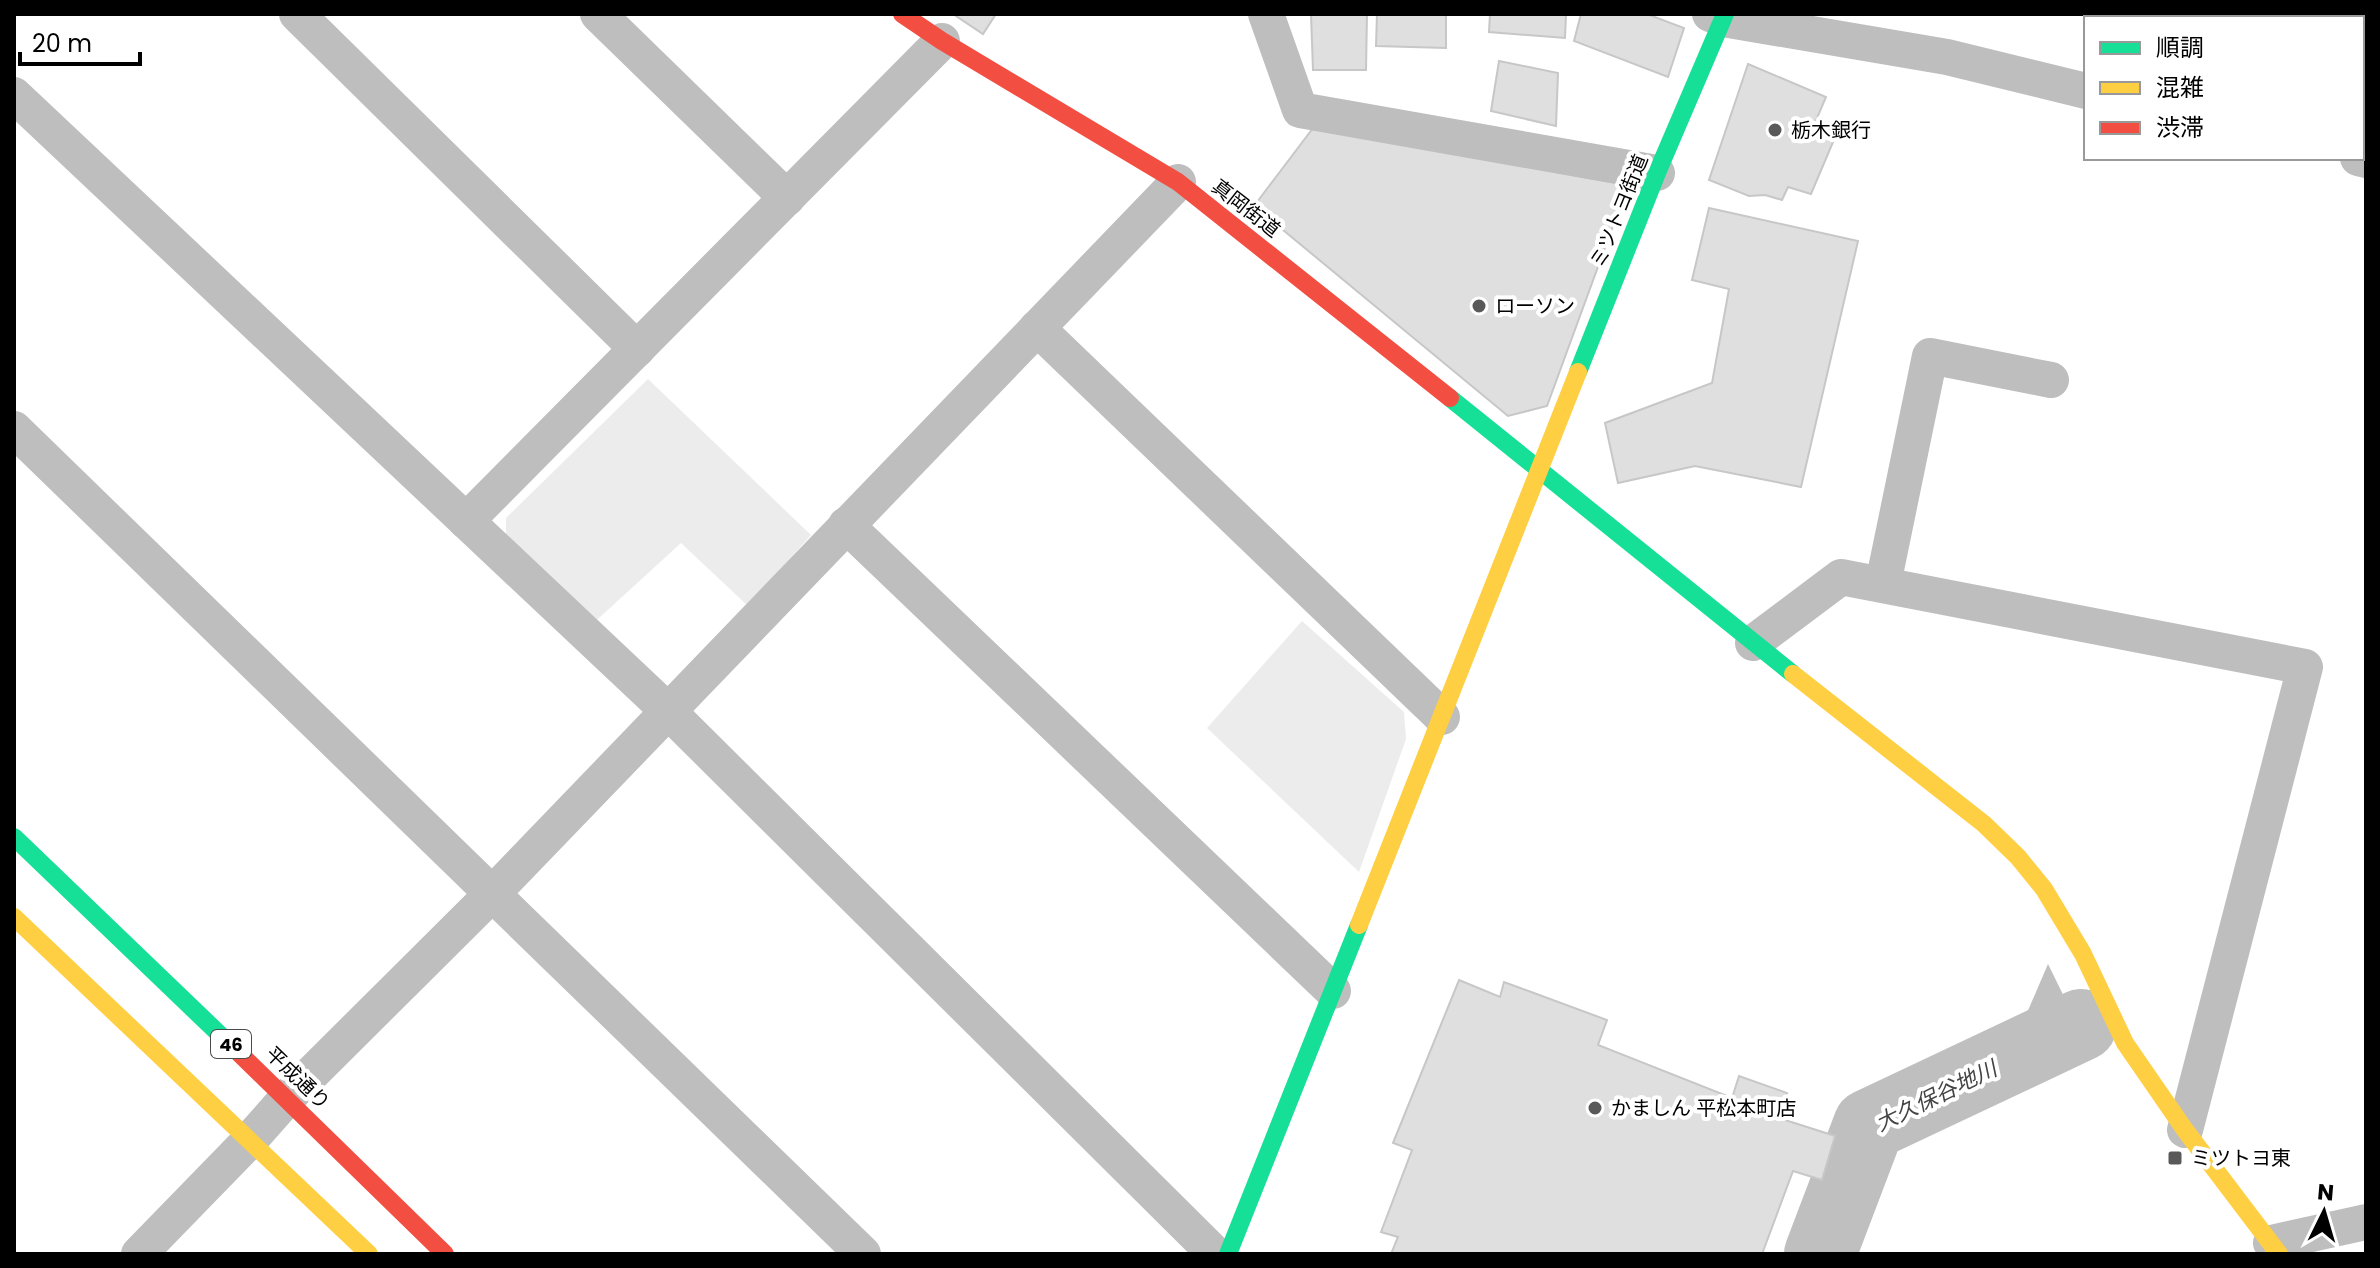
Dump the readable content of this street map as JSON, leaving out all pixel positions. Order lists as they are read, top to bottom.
{
  "streets": {
    "street": [
      "真岡街道",
      "ミツトヨ街道",
      "46",
      "平成通り"
    ]
  },
  "crossings": [
    ["真岡街道", "ミツトヨ街道"]
  ],
  "water": ["大久保谷地川"],
  "places": {
    "other": ["栃木銀行", "ローソン", "かましん 平松本町店"],
    "transit": ["ミツトヨ東"]
  },
  "legend": ["順調", "混雑", "渋滞"],
  "scale_bar": "20 m",
  "north": "top"
}
